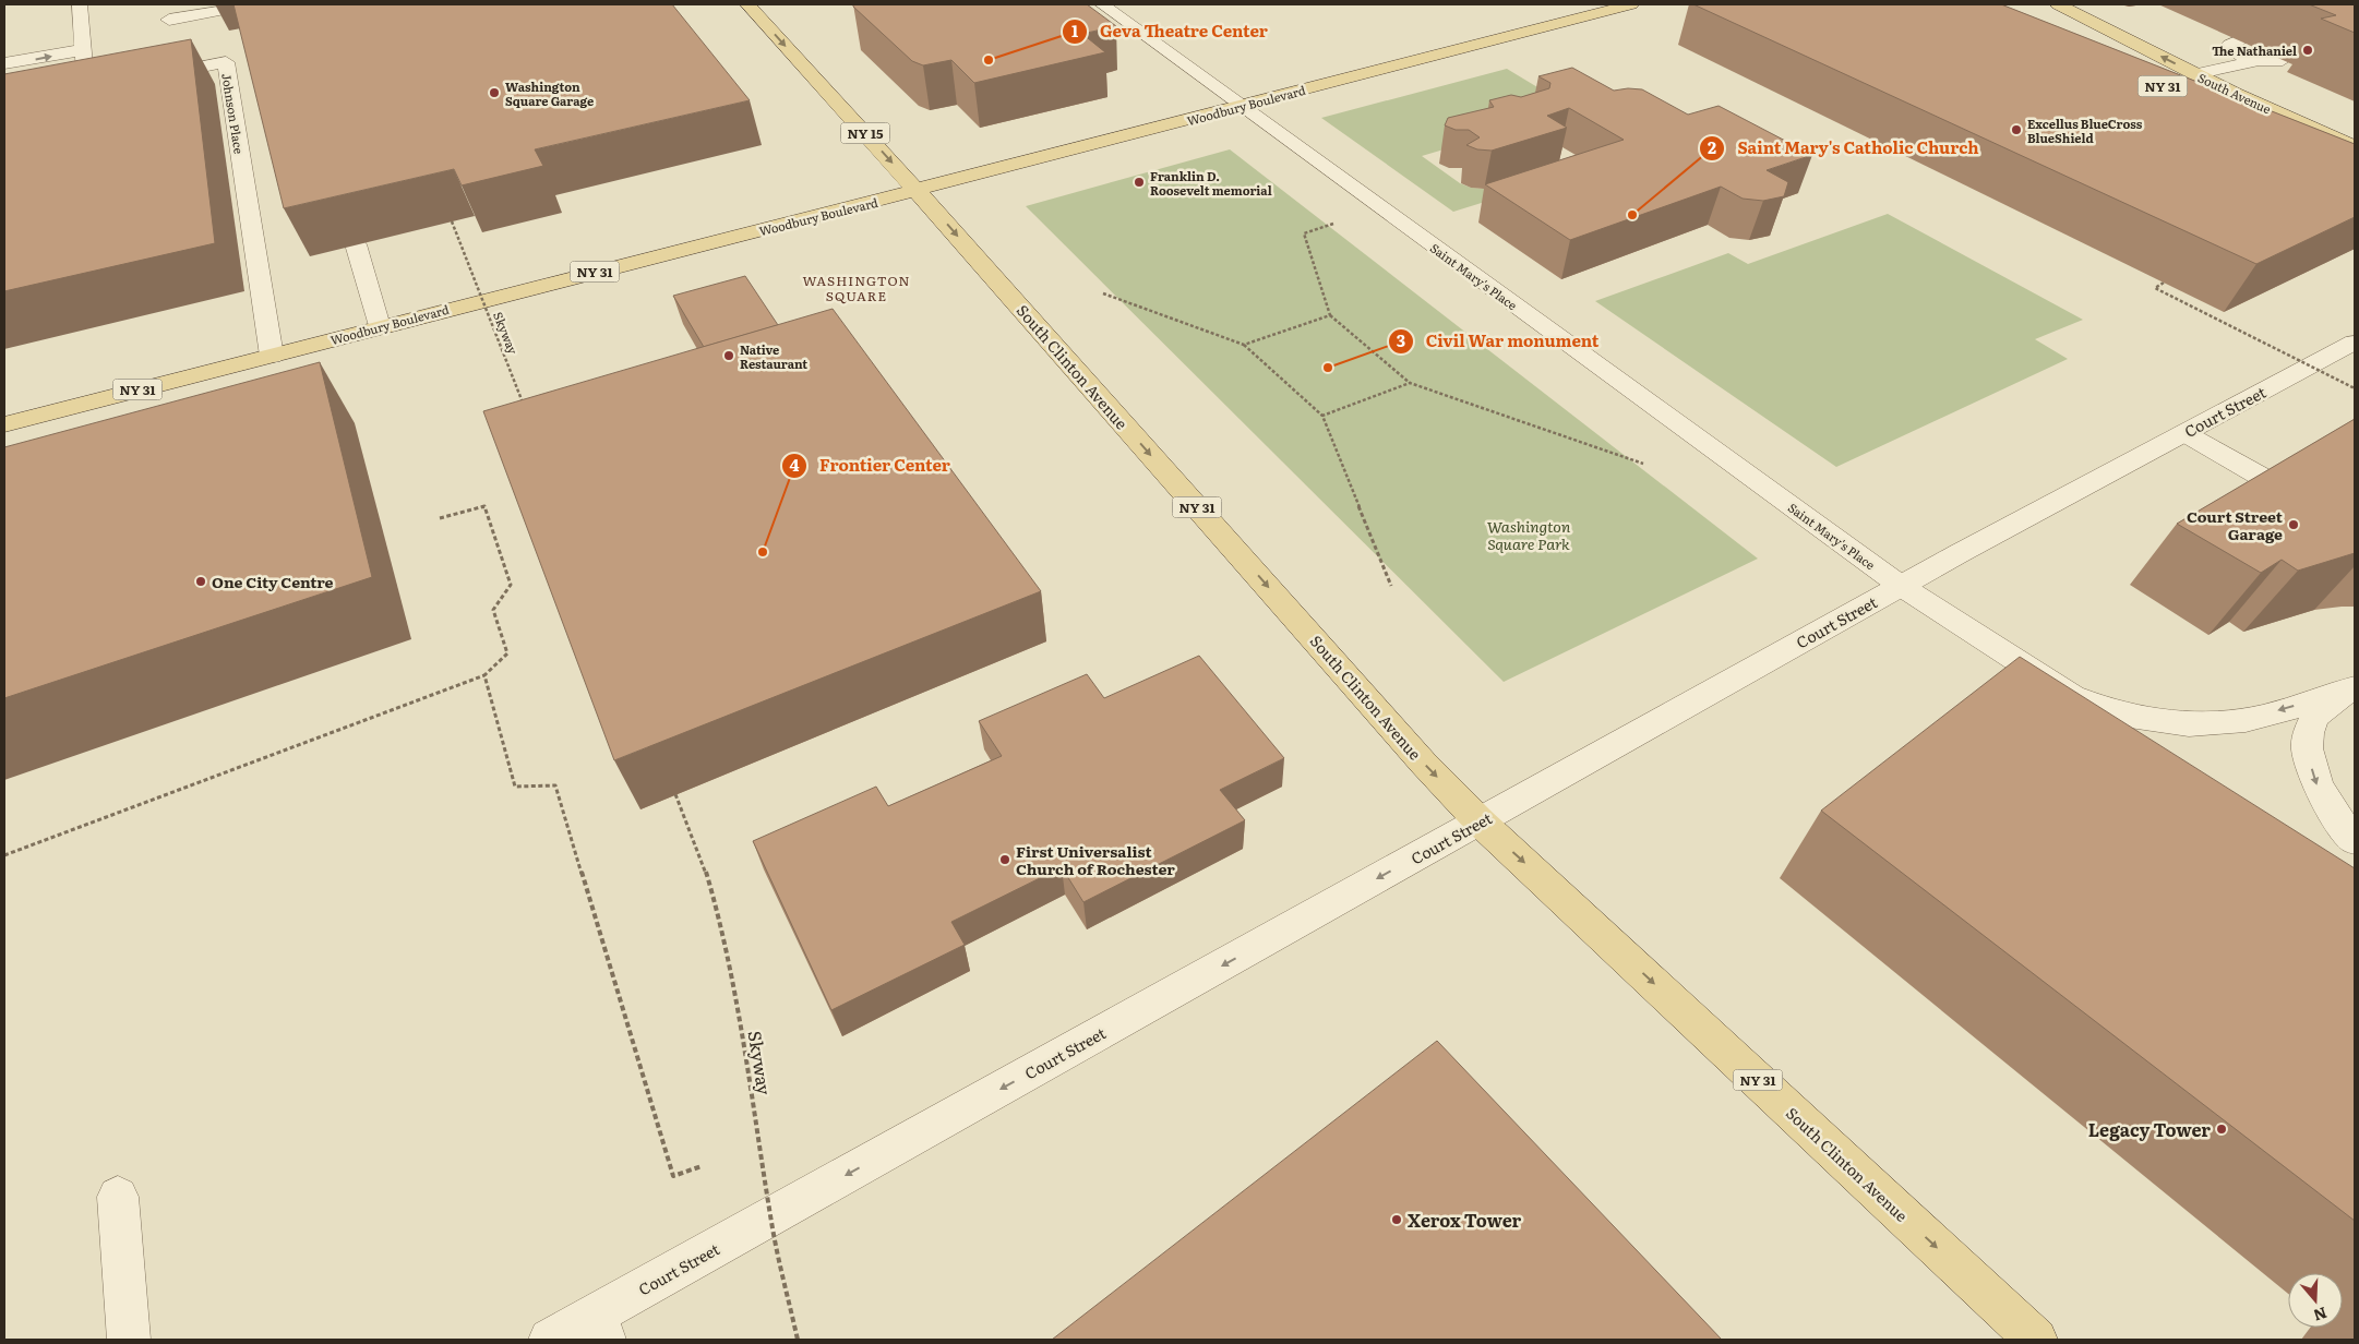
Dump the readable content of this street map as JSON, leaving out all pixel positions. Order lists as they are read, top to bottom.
{
  "streets": {
    "main road": [
      "NY 31",
      "South Avenue",
      "Woodbury Boulevard",
      "NY 15",
      "South Clinton Avenue"
    ],
    "street": ["Johnson Place", "Saint Mary's Place", "Court Street"],
    "path": ["Skyway"]
  },
  "crossings": [
    ["Woodbury Boulevard", "Johnson Place"],
    ["Woodbury Boulevard", "Saint Mary's Place"],
    ["Woodbury Boulevard", "South Clinton Avenue"],
    ["Saint Mary's Place", "Court Street"],
    ["South Clinton Avenue", "Court Street"]
  ],
  "one_way": ["South Avenue", "South Clinton Avenue", "Court Street"],
  "districts": ["WASHINGTON SQUARE"],
  "parks": ["Washington Square Park"],
  "places": [
    "The Nathaniel",
    "Geva Theatre Center",
    "Washington Square Garage",
    "Excellus BlueCross BlueShield",
    "Franklin D. Roosevelt memorial",
    "Saint Mary's Catholic Church",
    "Native Restaurant",
    "Civil War monument",
    "Court Street Garage",
    "Frontier Center",
    "One City Centre",
    "First Universalist Church of Rochester",
    "Legacy Tower",
    "Xerox Tower"
  ],
  "north": "bottom"
}
